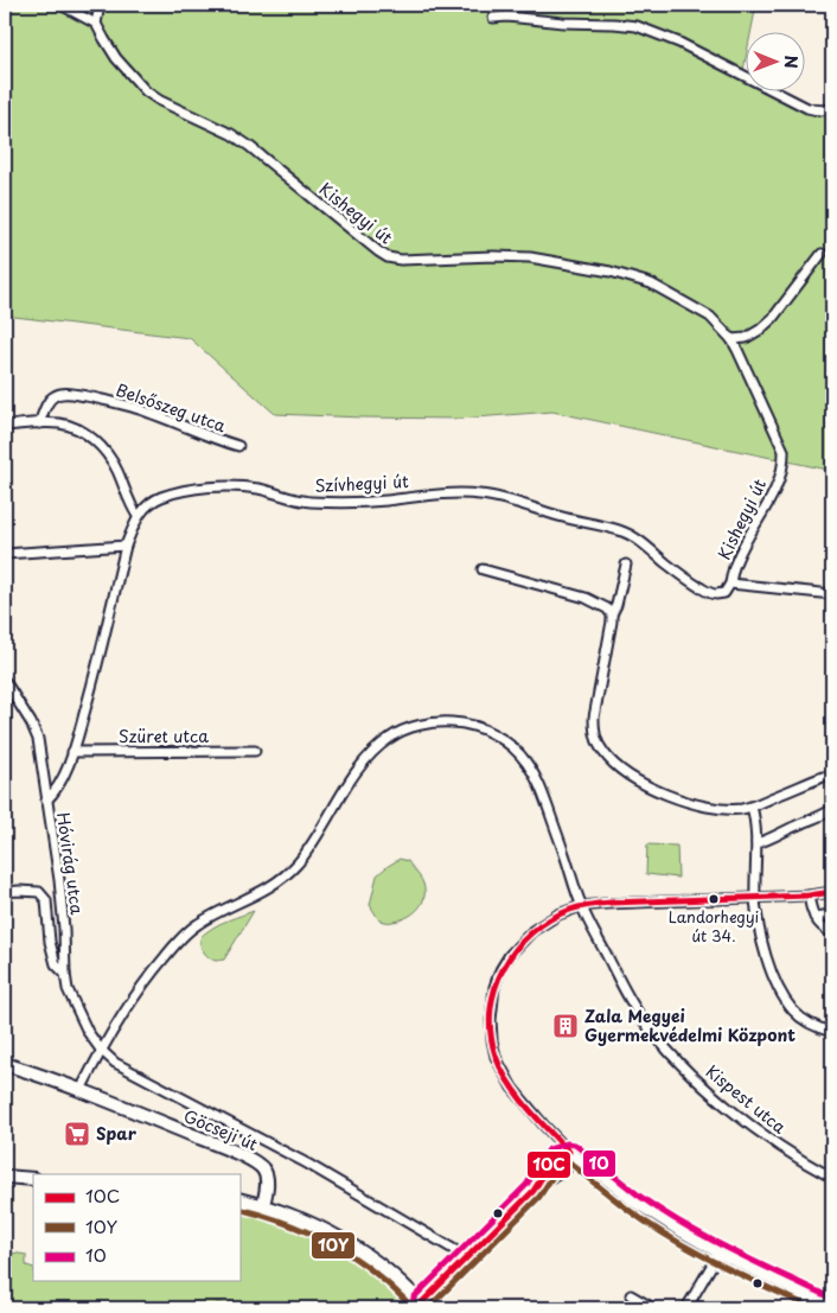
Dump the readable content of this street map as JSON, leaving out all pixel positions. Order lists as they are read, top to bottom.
{
  "streets": {
    "main road": ["Göcseji út"],
    "street": [
      "Kishegyi út",
      "Belsőszeg utca",
      "Szívhegyi út",
      "Szüret utca",
      "Hóvirág utca",
      "Kispest utca"
    ]
  },
  "crossings": [
    ["Kishegyi út", "Szívhegyi út"],
    ["Szívhegyi út", "Szüret utca"],
    ["Szívhegyi út", "Hóvirág utca"],
    ["Hóvirág utca", "Kispest utca"],
    ["Kispest utca", "Göcseji út"]
  ],
  "places": {
    "other": ["Landorhegyi út 34."],
    "building": ["Zala Megyei Gyermekvédelmi Központ"],
    "supermarket": ["Spar"]
  },
  "lines": ["transit line 10C", "transit line 10", "transit line 10Y"],
  "legend": ["10C", "10Y", "10"],
  "north": "right"
}
